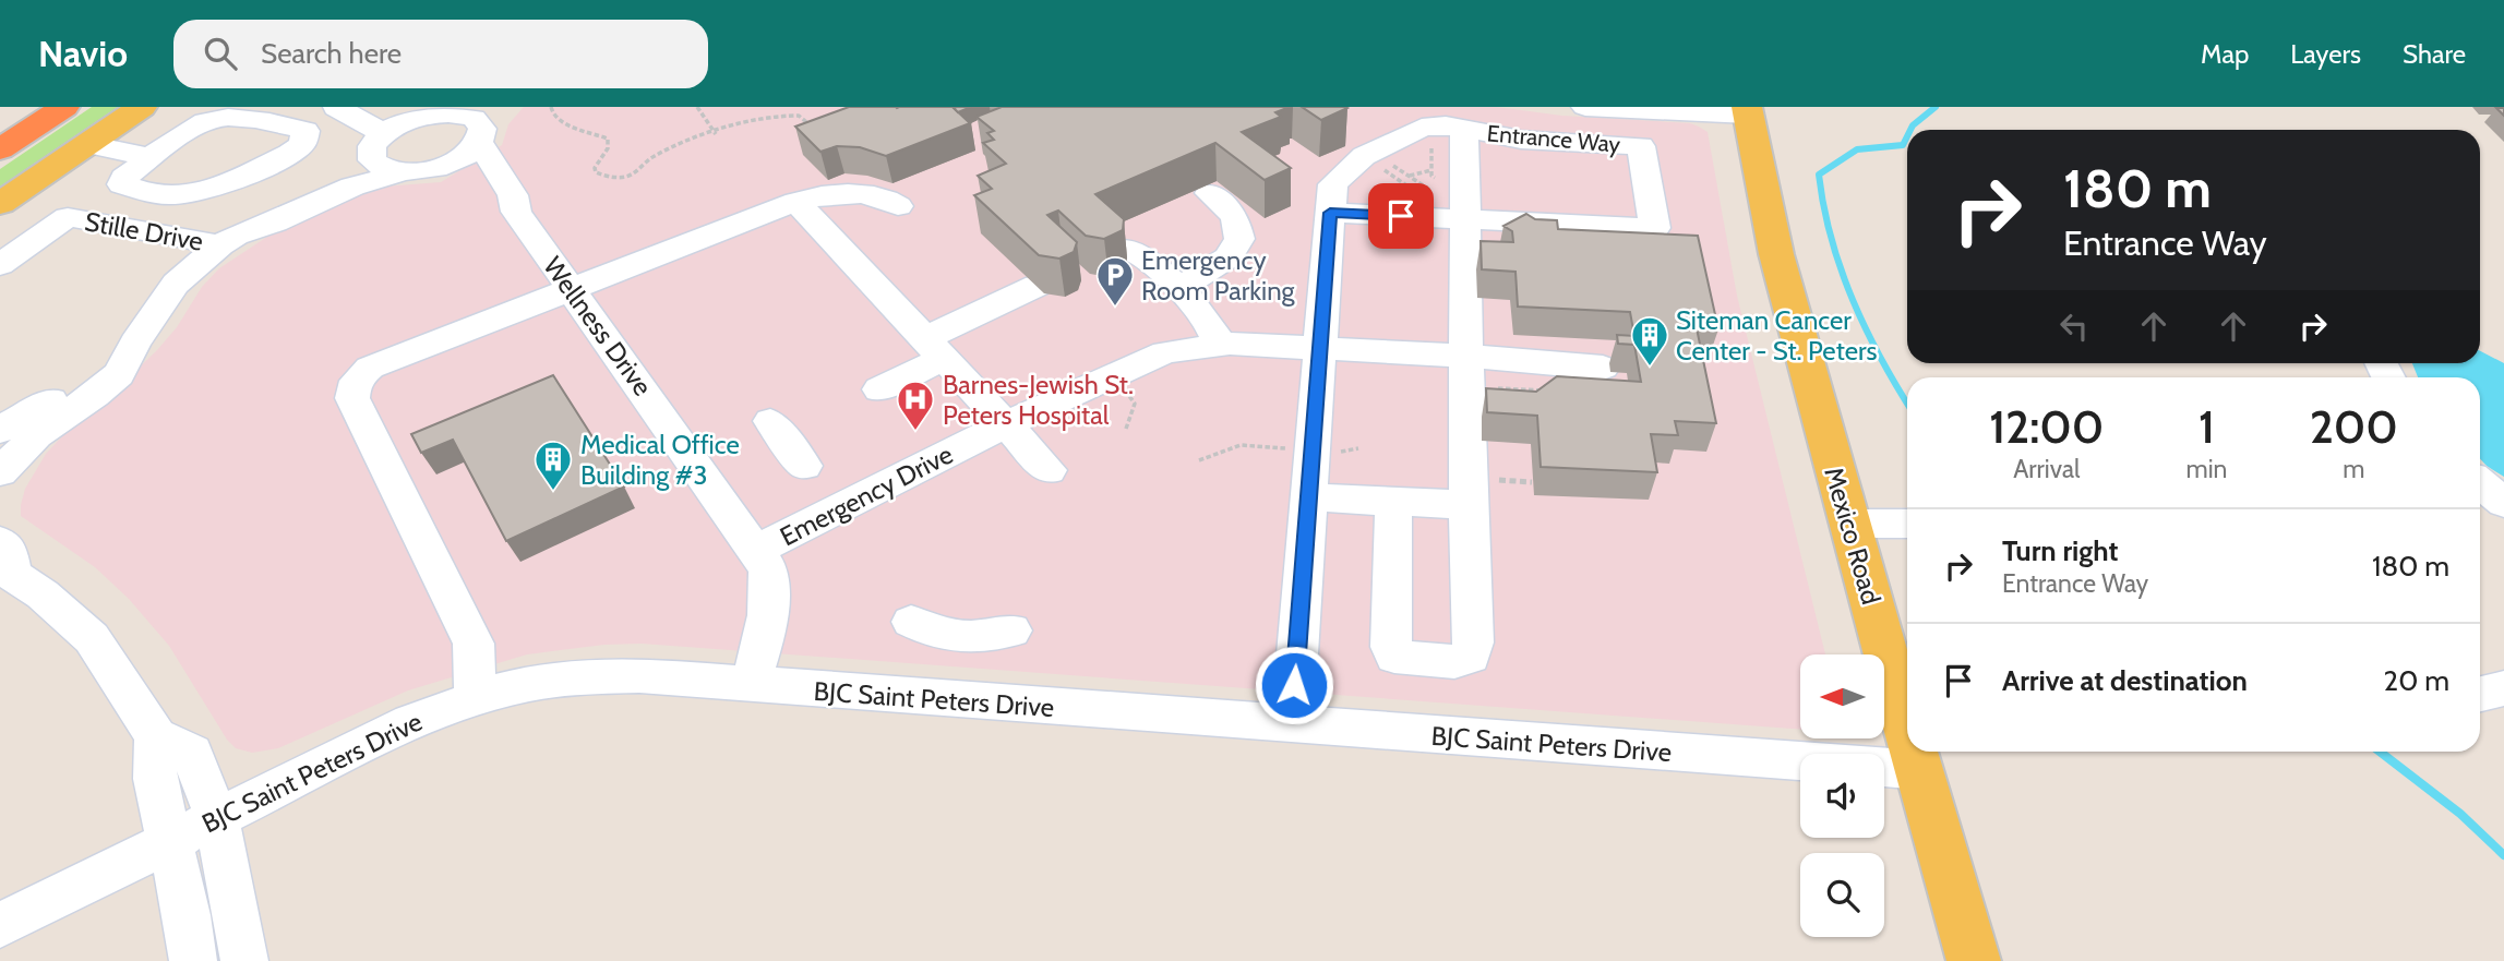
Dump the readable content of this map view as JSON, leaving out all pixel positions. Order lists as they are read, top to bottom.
{
  "streets": {
    "main road": ["Mexico Road"],
    "street": [
      "Entrance Way",
      "Stille Drive",
      "Wellness Drive",
      "Emergency Drive",
      "BJC Saint Peters Drive"
    ]
  },
  "crossings": [
    ["Entrance Way", "Emergency Drive"],
    ["Entrance Way", "BJC Saint Peters Drive"],
    ["Wellness Drive", "Emergency Drive"],
    ["Wellness Drive", "BJC Saint Peters Drive"],
    ["Mexico Road", "BJC Saint Peters Drive"]
  ],
  "places": {
    "parking": ["Emergency Room Parking"],
    "building": ["Siteman Cancer Center - St. Peters", "Medical Office Building #3"],
    "hospital": ["Barnes-Jewish St. Peters Hospital"]
  },
  "north": "left",
  "page": {
    "header": "Navio",
    "search": "Search here",
    "nav": ["Map", "Layers", "Share"],
    "turn": ["180 m", "Entrance Way"],
    "eta": [
      "12:00",
      "Arrival",
      "1",
      "min",
      "200",
      "m"
    ],
    "list": [
      {
        "name": "Turn right",
        "note": "Entrance Way",
        "value": "180 m"
      },
      {
        "name": "Arrive at destination",
        "value": "20 m"
      }
    ]
  }
}
